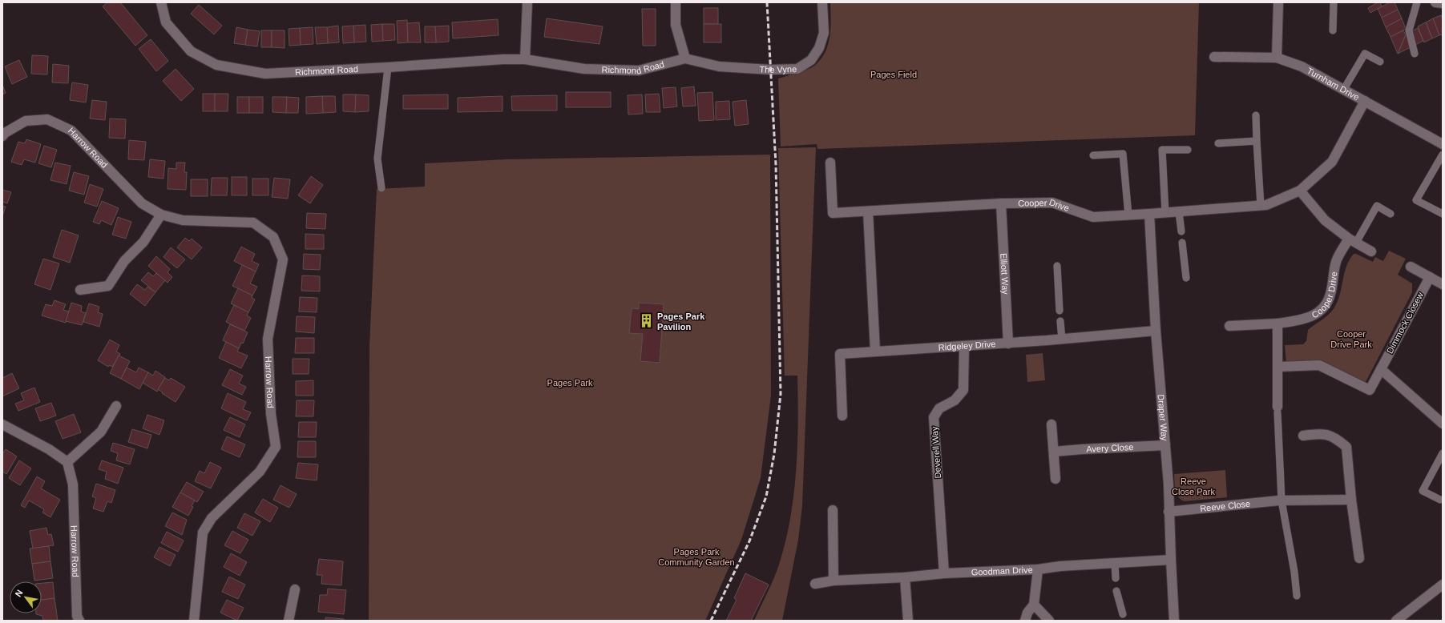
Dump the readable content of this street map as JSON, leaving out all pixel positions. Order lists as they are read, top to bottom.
{
  "streets": {
    "street": [
      "Richmond Road",
      "The Vyne",
      "Turnham Drive",
      "Harrow Road",
      "Cooper Drive",
      "Elliott Way",
      "Dimmock Closew",
      "Ridgeley Drive",
      "Draper Way",
      "Avery Close",
      "Deverell Way",
      "Reeve Close",
      "Goodman Drive"
    ]
  },
  "crossings": [
    ["Richmond Road", "The Vyne"],
    ["Turnham Drive", "Cooper Drive"],
    ["Cooper Drive", "Elliott Way"],
    ["Cooper Drive", "Draper Way"],
    ["Elliott Way", "Ridgeley Drive"],
    ["Ridgeley Drive", "Draper Way"],
    ["Ridgeley Drive", "Deverell Way"],
    ["Draper Way", "Avery Close"],
    ["Draper Way", "Reeve Close"],
    ["Draper Way", "Goodman Drive"],
    ["Deverell Way", "Goodman Drive"]
  ],
  "parks": [
    "Pages Field",
    "Cooper Drive Park",
    "Pages Park",
    "Reeve Close Park",
    "Pages Park Community Garden"
  ],
  "places": {
    "building": ["Pages Park Pavilion"]
  },
  "north": "top left"
}
